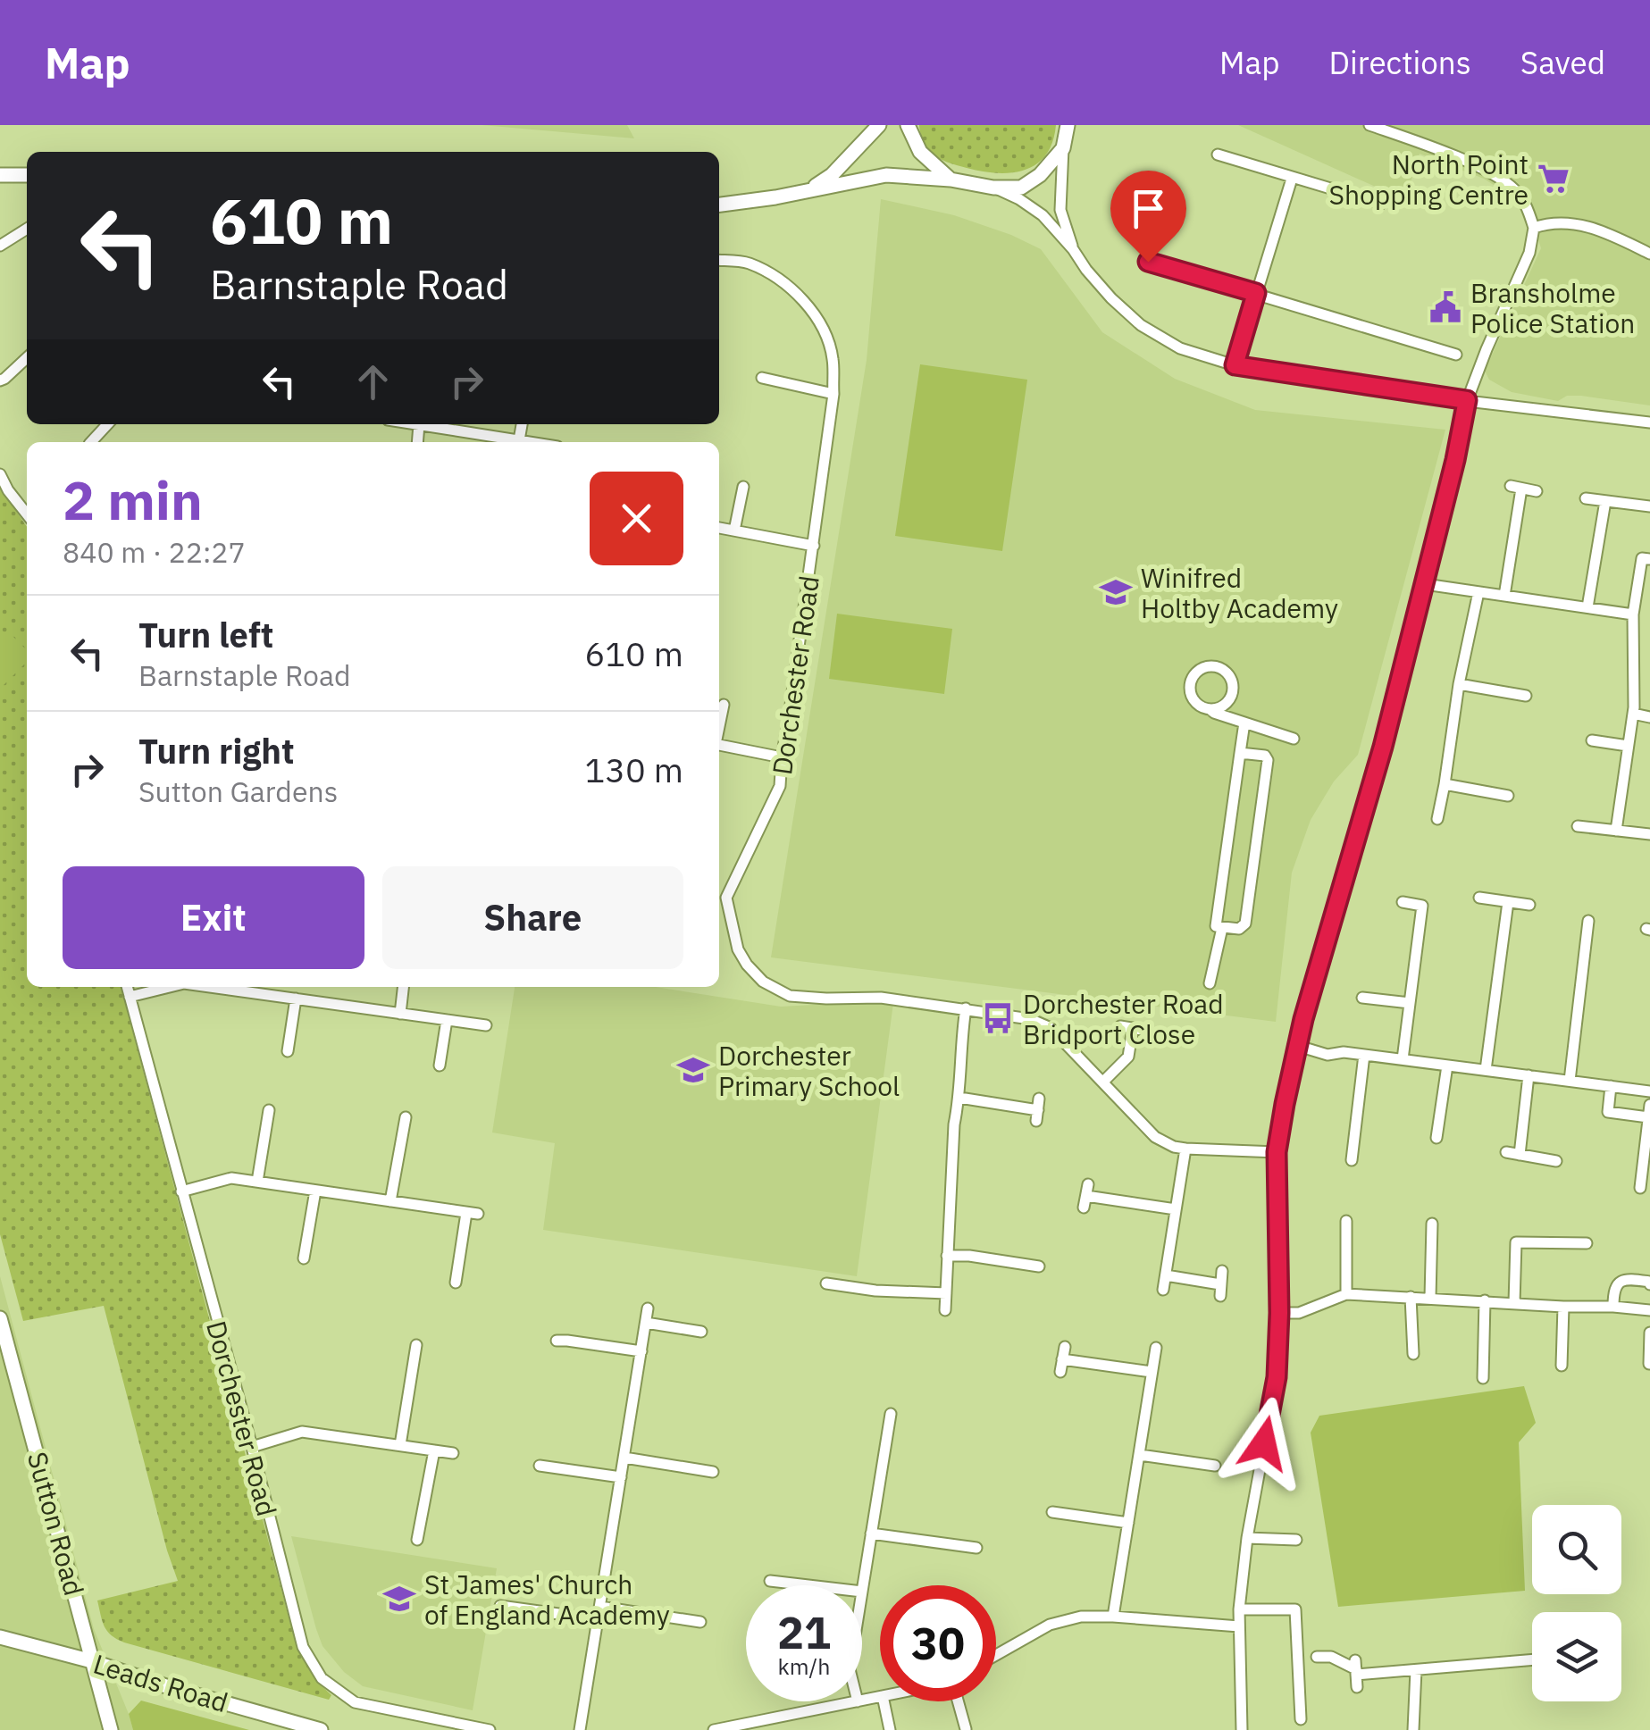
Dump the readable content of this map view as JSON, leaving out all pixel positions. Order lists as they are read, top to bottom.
{
  "streets": {
    "street": ["Dorchester Road", "Sutton Road", "Leads Road"]
  },
  "crossings": [
    ["Sutton Road", "Leads Road"]
  ],
  "places": {
    "supermarket": ["North Point Shopping Centre"],
    "public building": ["Bransholme Police Station"],
    "school or university": ["Winifred Holtby Academy", "Dorchester Primary School", "St James' Church of England Academy"],
    "bus stop": ["Dorchester Road Bridport Close"]
  },
  "page": {
    "header": "Map",
    "nav": ["Map", "Directions", "Saved"],
    "turn": ["610 m", "Barnstaple Road"],
    "heading": ["2 min", "840 m · 22:27"],
    "list": [
      {
        "name": "Turn left",
        "note": "Barnstaple Road",
        "value": "610 m"
      },
      {
        "name": "Turn right",
        "note": "Sutton Gardens",
        "value": "130 m"
      }
    ],
    "buttons": ["Exit", "Share"],
    "speed": "21 km/h",
    "limit": "30"
  }
}
